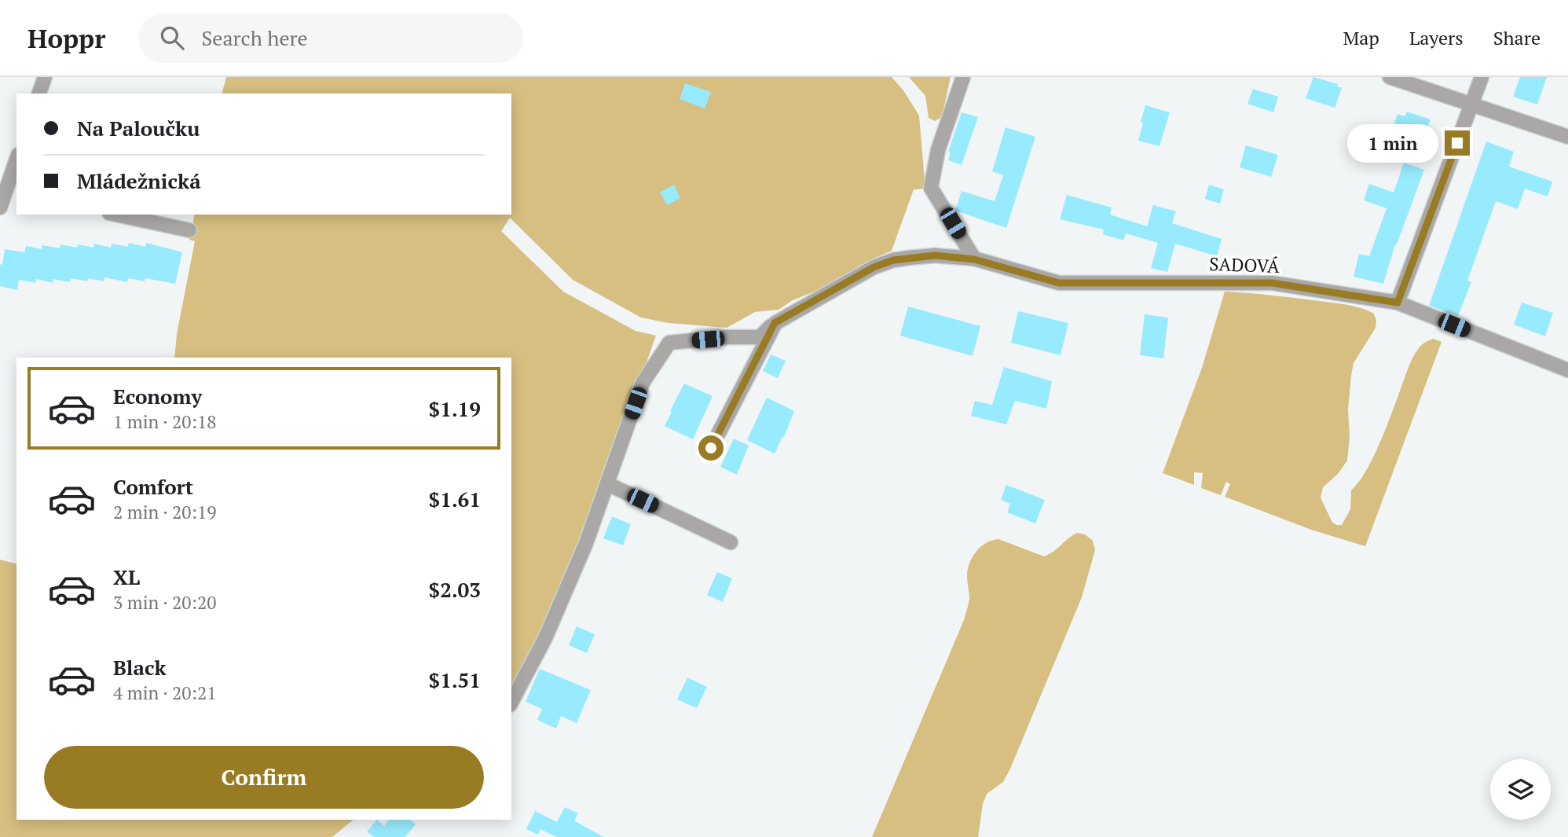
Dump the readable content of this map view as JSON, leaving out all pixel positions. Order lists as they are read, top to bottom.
{
  "streets": {
    "street": ["SADOVÁ"]
  },
  "page": {
    "header": "Hoppr",
    "search": "Search here",
    "nav": ["Map", "Layers", "Share"],
    "banner": ["Na Paloučku", "Mládežnická"],
    "bubble": "1 min",
    "list": [
      {
        "name": "Economy",
        "note": "1 min · 20:18",
        "value": "$1.19"
      },
      {
        "name": "Comfort",
        "note": "2 min · 20:19",
        "value": "$1.61"
      },
      {
        "name": "XL",
        "note": "3 min · 20:20",
        "value": "$2.03"
      },
      {
        "name": "Black",
        "note": "4 min · 20:21",
        "value": "$1.51"
      }
    ],
    "buttons": "Confirm"
  }
}
